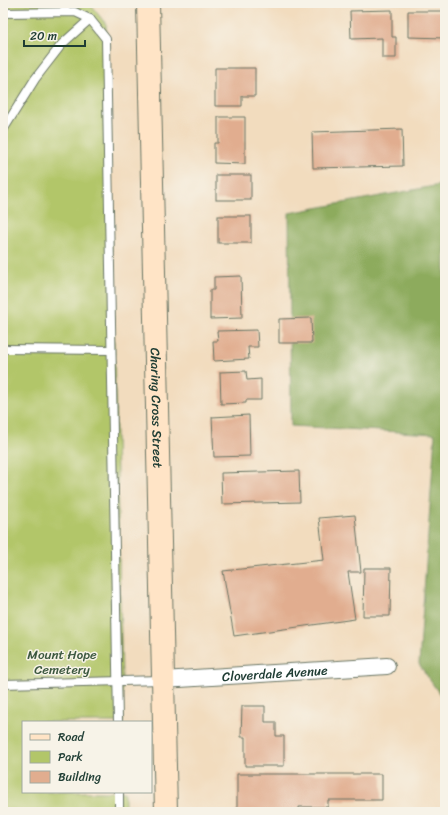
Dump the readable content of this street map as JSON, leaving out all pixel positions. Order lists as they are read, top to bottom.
{
  "streets": {
    "main road": ["Charing Cross Street"],
    "street": ["Cloverdale Avenue"]
  },
  "crossings": [
    ["Charing Cross Street", "Cloverdale Avenue"]
  ],
  "parks": ["Mount Hope Cemetery"],
  "legend": ["Road", "Park", "Building"],
  "scale_bar": "20 m"
}
